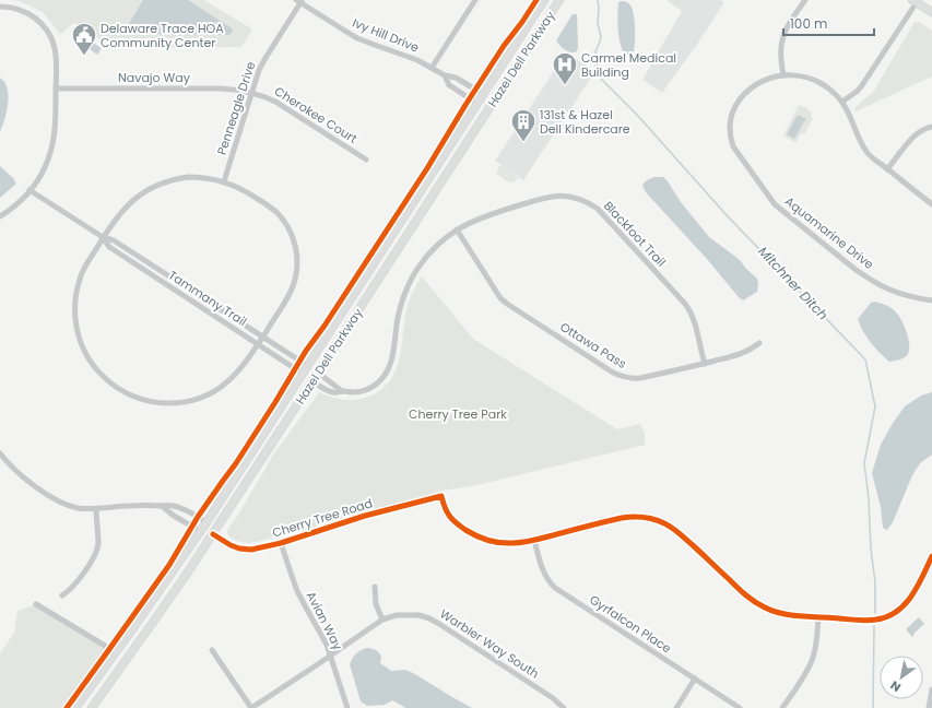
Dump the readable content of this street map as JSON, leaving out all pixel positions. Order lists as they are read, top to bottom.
{
  "streets": {
    "main road": ["Hazel Dell Parkway"],
    "street": [
      "Ivy Hill Drive",
      "Navajo Way",
      "Penneagle Drive",
      "Cherokee Court",
      "Aquamarine Drive",
      "Blackfoot Trail",
      "Tammany Trail",
      "Ottawa Pass",
      "Cherry Tree Road",
      "Avian Way",
      "Gyrfalcon Place",
      "Warbler Way South"
    ]
  },
  "crossings": [
    ["Ivy Hill Drive", "Hazel Dell Parkway"],
    ["Ivy Hill Drive", "Penneagle Drive"],
    ["Hazel Dell Parkway", "Blackfoot Trail"],
    ["Hazel Dell Parkway", "Tammany Trail"],
    ["Hazel Dell Parkway", "Cherry Tree Road"],
    ["Navajo Way", "Penneagle Drive"],
    ["Navajo Way", "Cherokee Court"],
    ["Penneagle Drive", "Cherokee Court"],
    ["Blackfoot Trail", "Ottawa Pass"],
    ["Cherry Tree Road", "Avian Way"],
    ["Cherry Tree Road", "Gyrfalcon Place"],
    ["Avian Way", "Warbler Way South"]
  ],
  "water": ["Mitchner Ditch"],
  "parks": ["Cherry Tree Park"],
  "places": {
    "public building": ["Delaware Trace HOA Community Center"],
    "hospital": ["Carmel Medical Building"],
    "building": ["131st & Hazel Dell Kindercare"]
  },
  "scale_bar": "100 m",
  "north": "bottom left"
}
